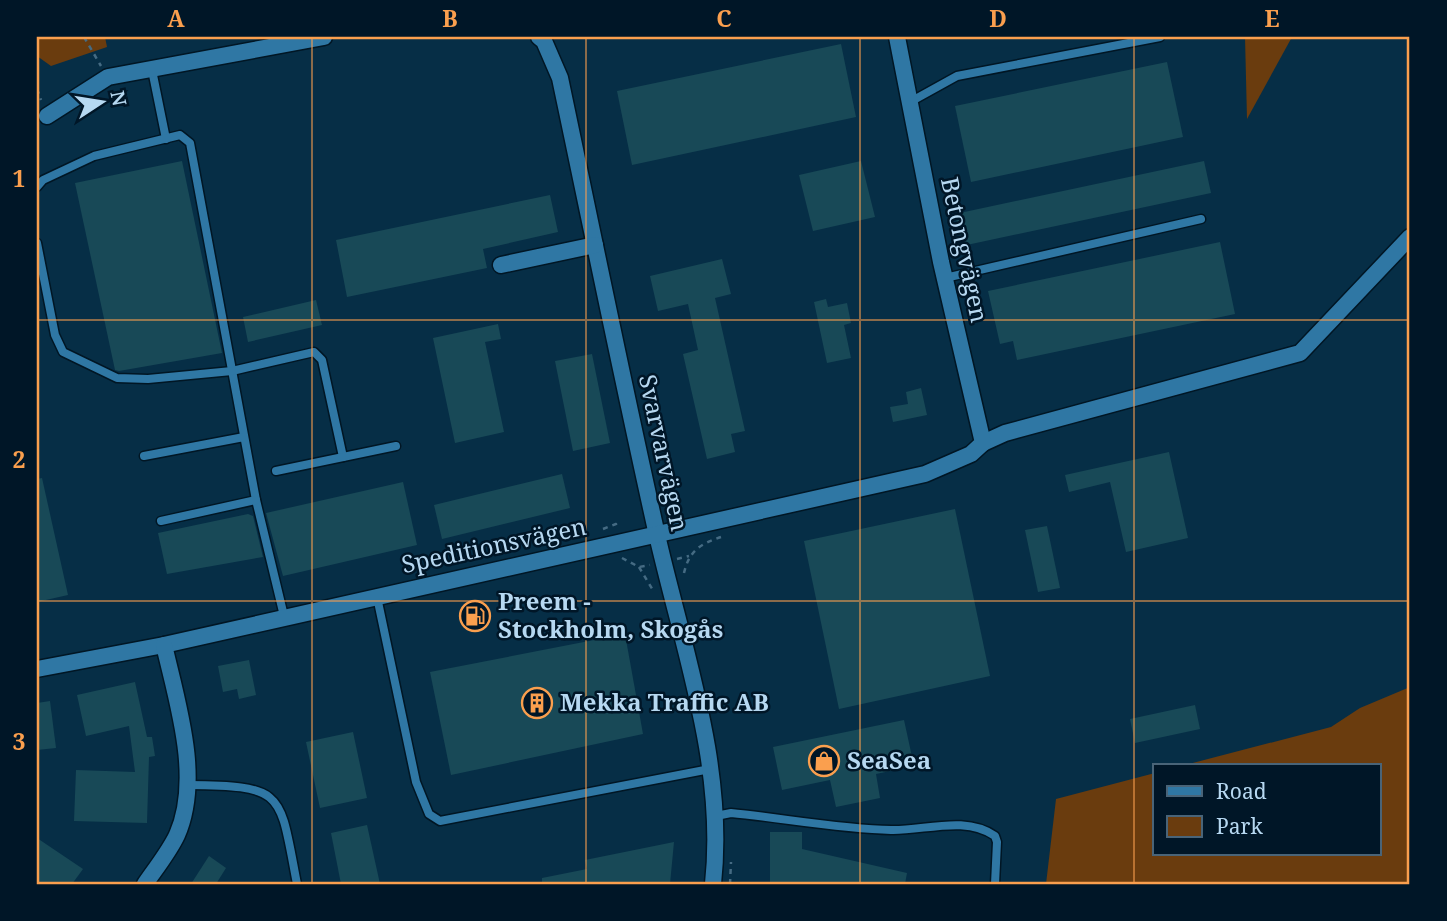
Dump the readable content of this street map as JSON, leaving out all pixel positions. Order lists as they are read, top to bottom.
{
  "streets": {
    "street": ["Betongvägen", "Svarvarvägen", "Speditionsvägen"]
  },
  "crossings": [
    ["Betongvägen", "Speditionsvägen"],
    ["Svarvarvägen", "Speditionsvägen"]
  ],
  "places": {
    "fuel station": ["Preem - Stockholm, Skogås"],
    "building": ["Mekka Traffic AB"],
    "shop": ["SeaSea"]
  },
  "legend": ["Road", "Park"],
  "north": "right",
  "grid": {
    "columns": [
      "A",
      "B",
      "C",
      "D",
      "E"
    ],
    "rows": ["1", "2", "3"]
  }
}
